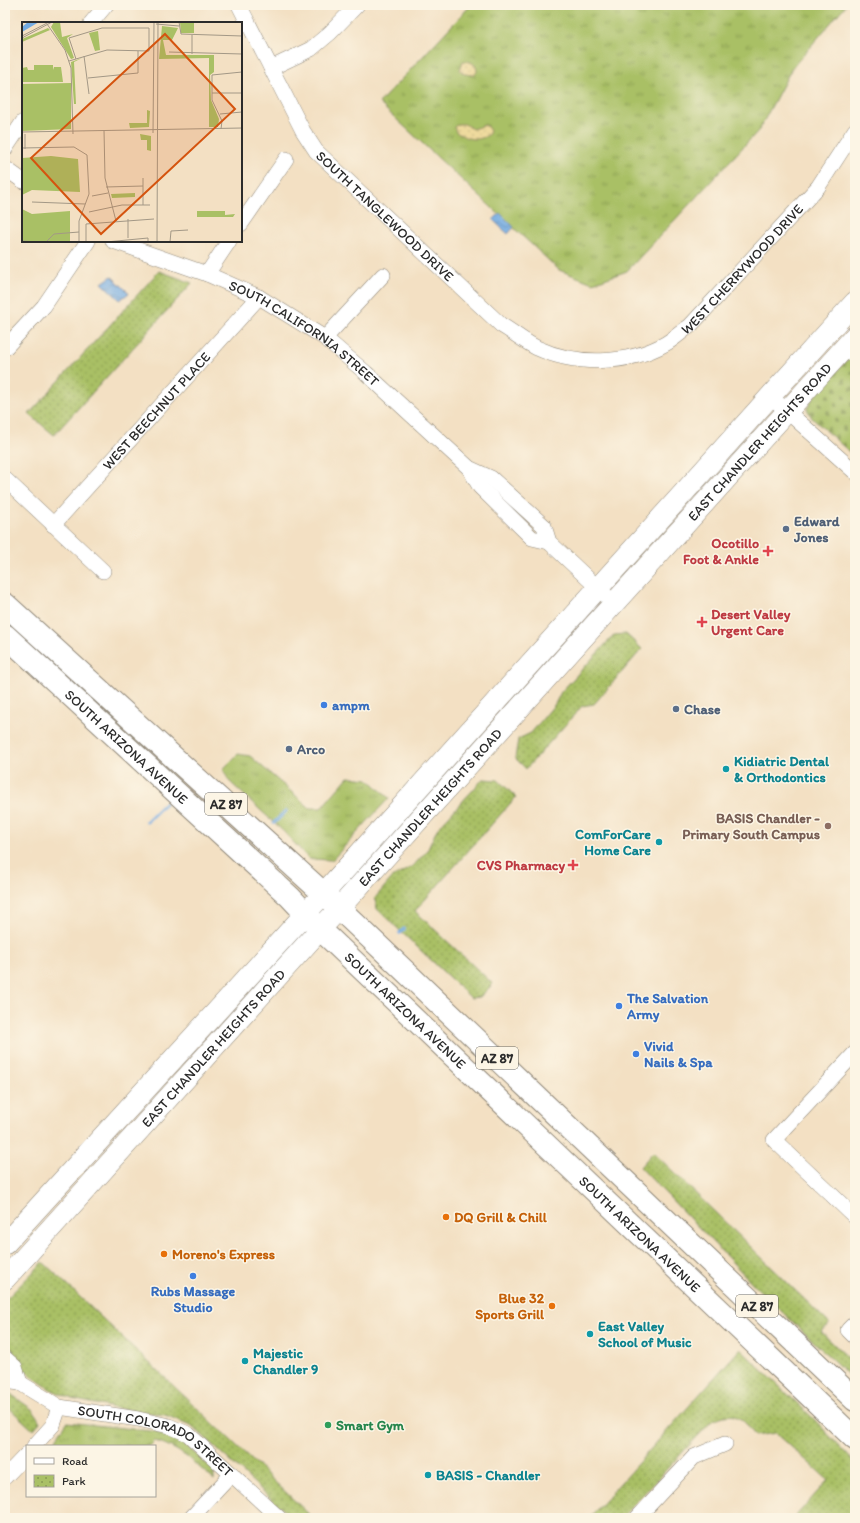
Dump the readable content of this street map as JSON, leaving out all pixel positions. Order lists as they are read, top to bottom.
{
  "streets": {
    "main road": ["EAST CHANDLER HEIGHTS ROAD", "SOUTH ARIZONA AVENUE", "AZ 87"],
    "street": [
      "SOUTH TANGLEWOOD DRIVE",
      "WEST CHERRYWOOD DRIVE",
      "SOUTH CALIFORNIA STREET",
      "WEST BEECHNUT PLACE",
      "SOUTH COLORADO STREET"
    ]
  },
  "crossings": [
    ["SOUTH TANGLEWOOD DRIVE", "WEST CHERRYWOOD DRIVE"],
    ["SOUTH CALIFORNIA STREET", "WEST BEECHNUT PLACE"],
    ["SOUTH CALIFORNIA STREET", "EAST CHANDLER HEIGHTS ROAD"],
    ["EAST CHANDLER HEIGHTS ROAD", "SOUTH ARIZONA AVENUE"]
  ],
  "places": {
    "other": [
      "Edward Jones",
      "ampm",
      "Chase",
      "Arco",
      "Kidiatric Dental & Orthodontics",
      "BASIS Chandler - Primary South Campus",
      "ComForCare Home Care",
      "The Salvation Army",
      "Vivid Nails & Spa",
      "DQ Grill & Chill",
      "Moreno's Express",
      "Rubs Massage Studio",
      "Blue 32 Sports Grill",
      "East Valley School of Music",
      "Majestic Chandler 9",
      "Smart Gym",
      "BASIS - Chandler"
    ],
    "health": ["Ocotillo Foot & Ankle", "Desert Valley Urgent Care", "CVS Pharmacy"]
  },
  "legend": ["Road", "Park"]
}
